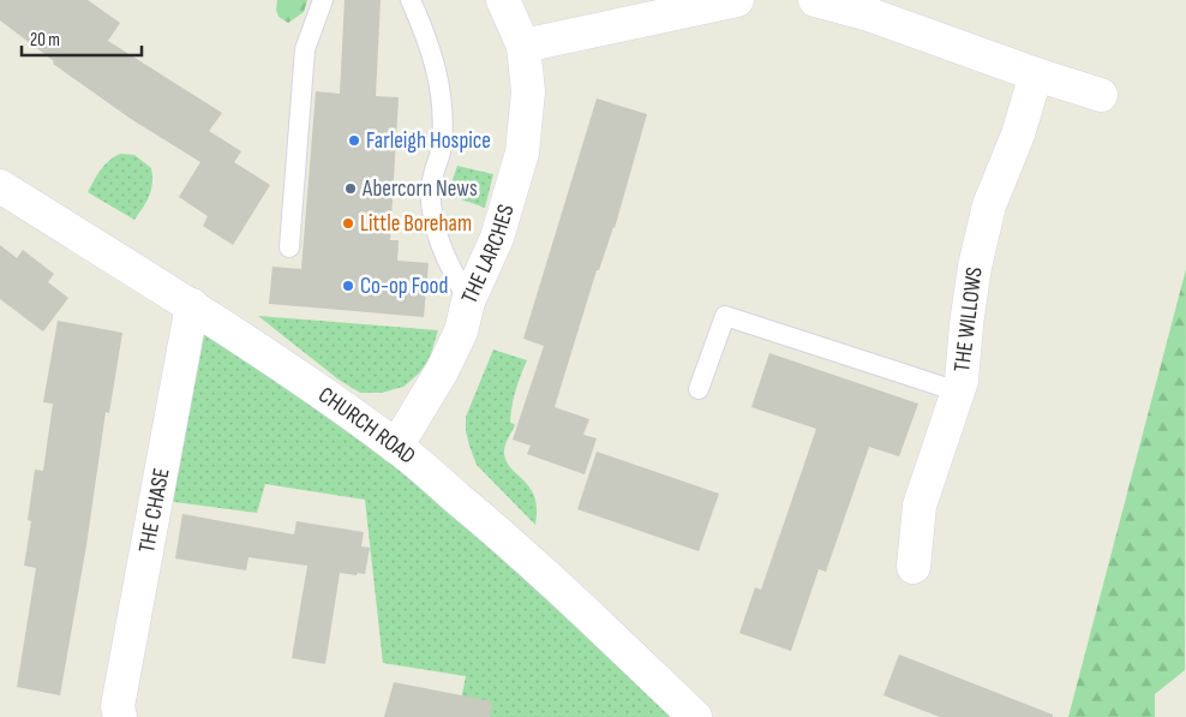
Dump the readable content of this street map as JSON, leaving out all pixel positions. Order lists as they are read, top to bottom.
{
  "streets": {
    "street": [
      "THE LARCHES",
      "THE WILLOWS",
      "CHURCH ROAD",
      "THE CHASE"
    ]
  },
  "crossings": [
    ["THE LARCHES", "CHURCH ROAD"],
    ["CHURCH ROAD", "THE CHASE"]
  ],
  "places": [
    "Farleigh Hospice",
    "Abercorn News",
    "Little Boreham",
    "Co-op Food"
  ],
  "scale_bar": "20 m"
}
